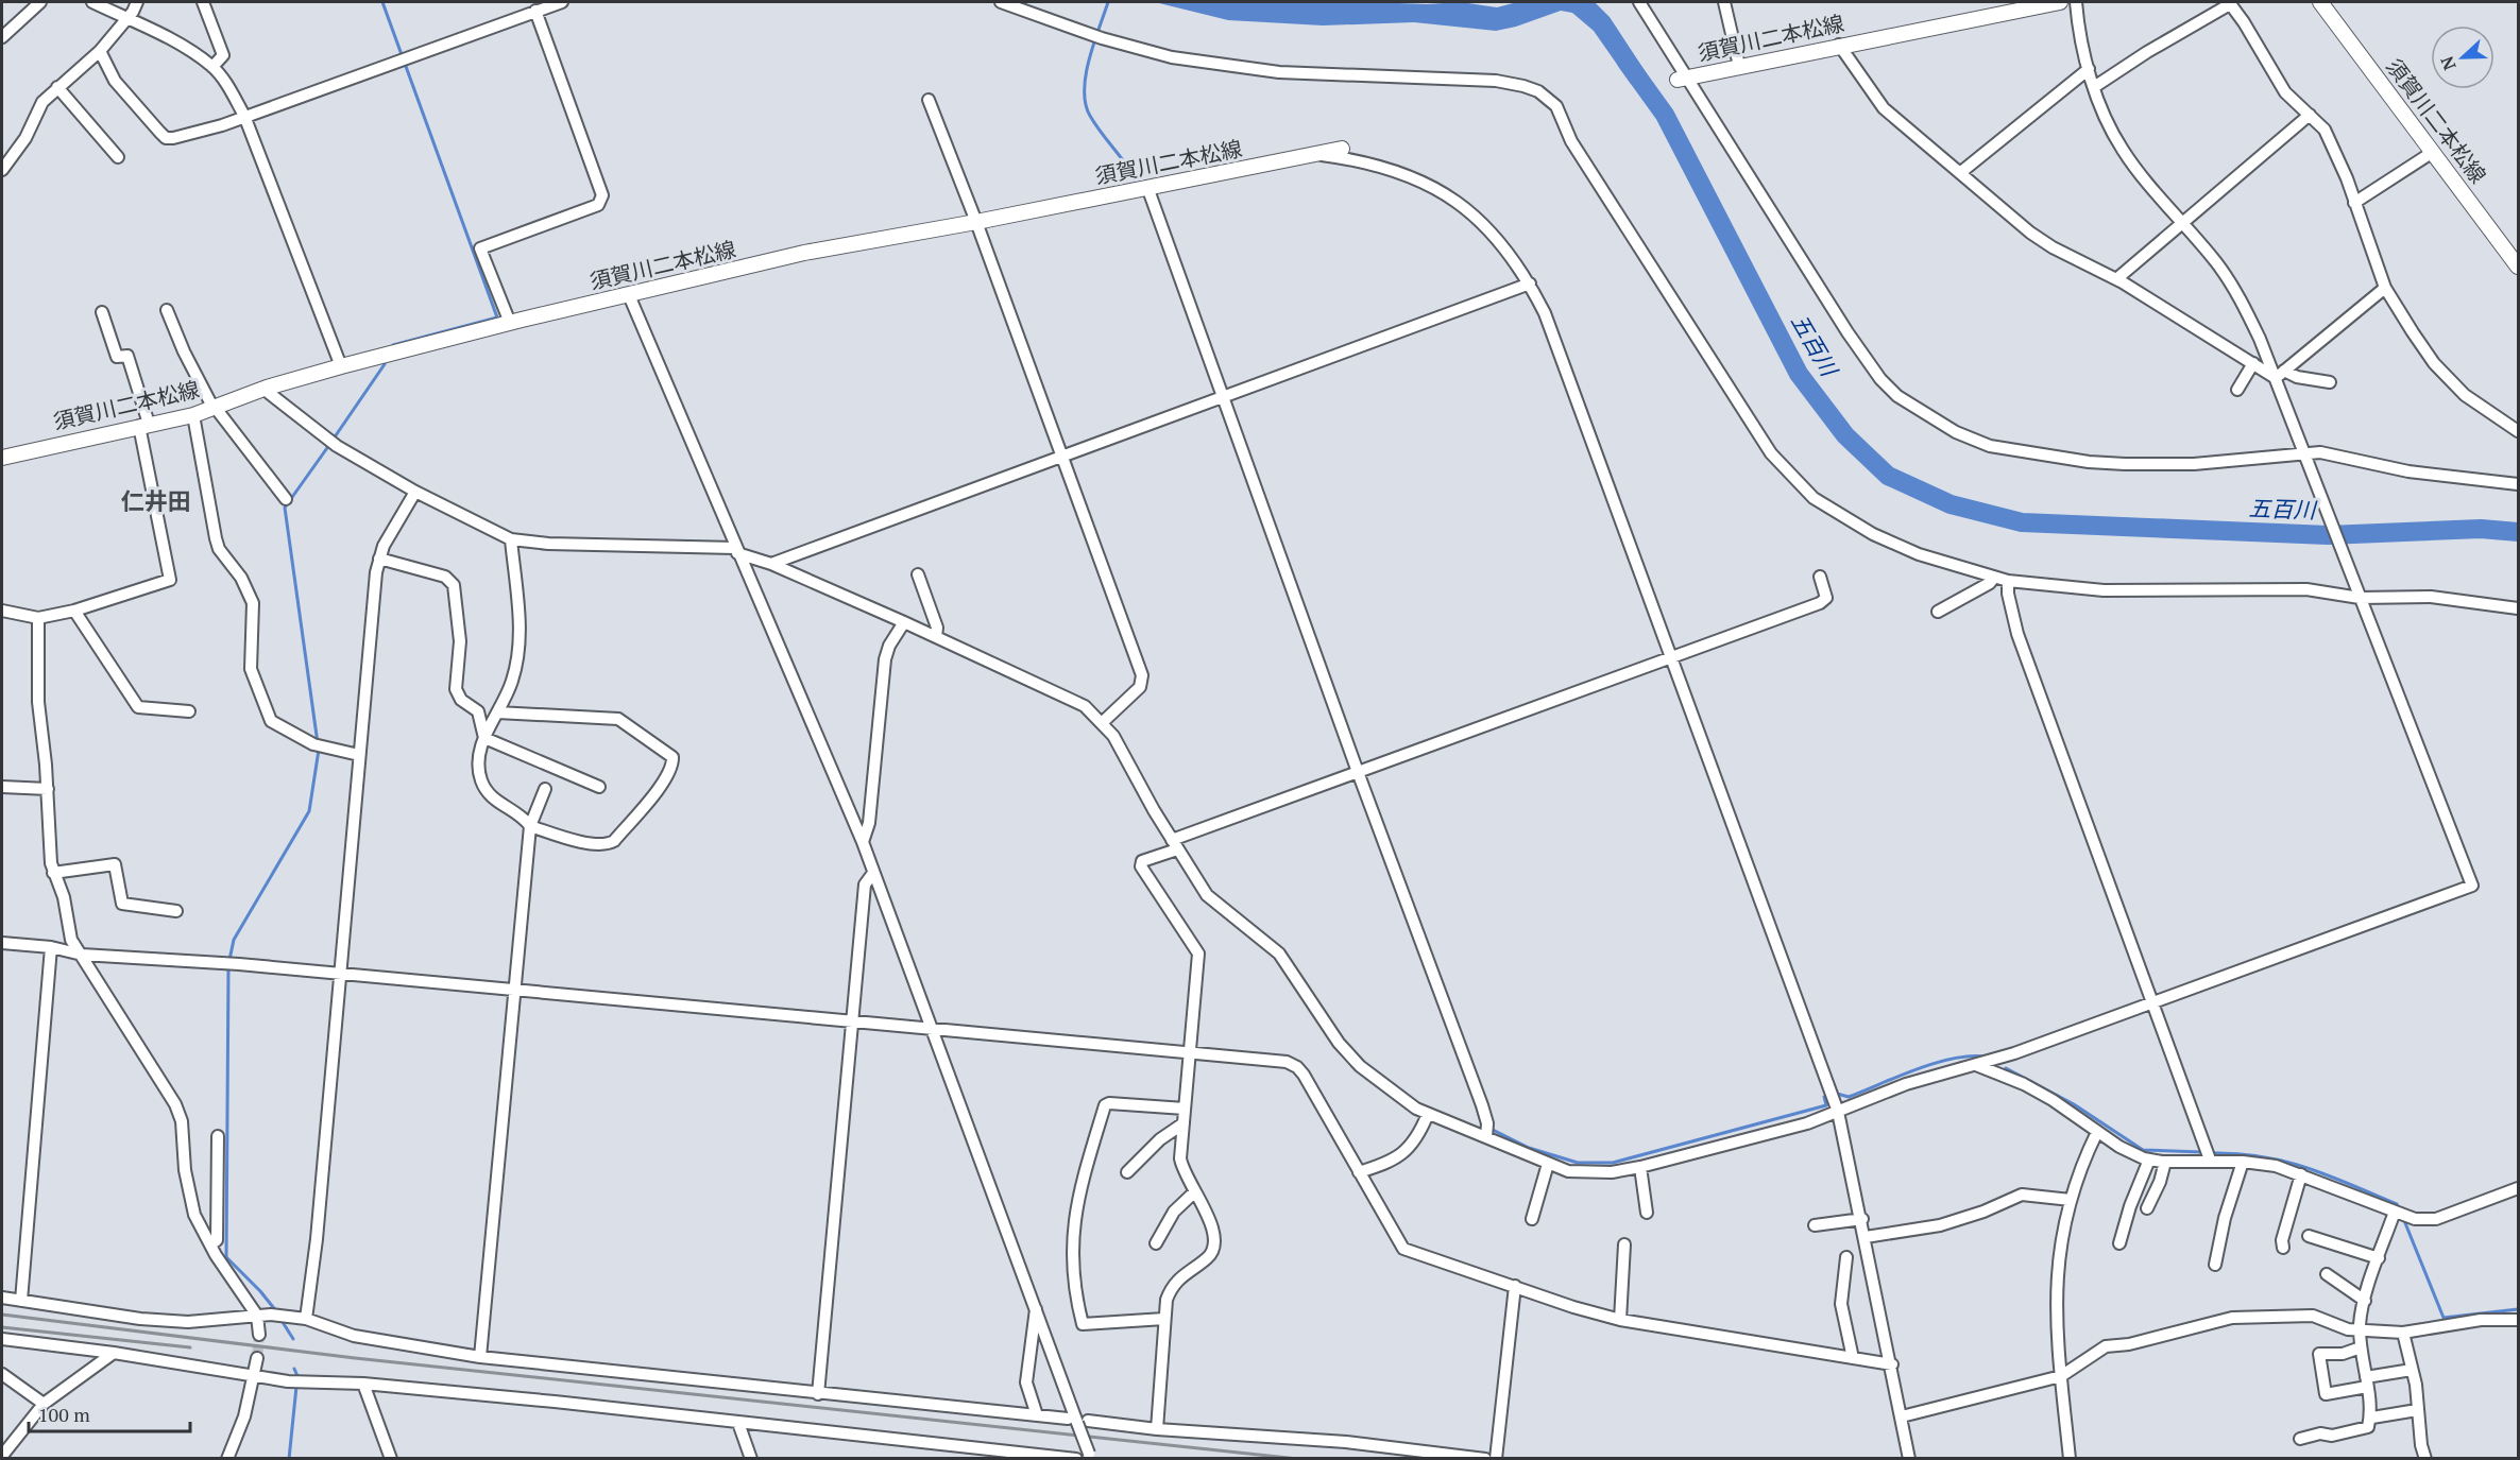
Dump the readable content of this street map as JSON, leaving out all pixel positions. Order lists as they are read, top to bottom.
{
  "streets": {
    "main road": ["須賀川二本松線"]
  },
  "districts": ["仁井田"],
  "water": ["五百川"],
  "scale_bar": "100 m",
  "north": "left"
}
